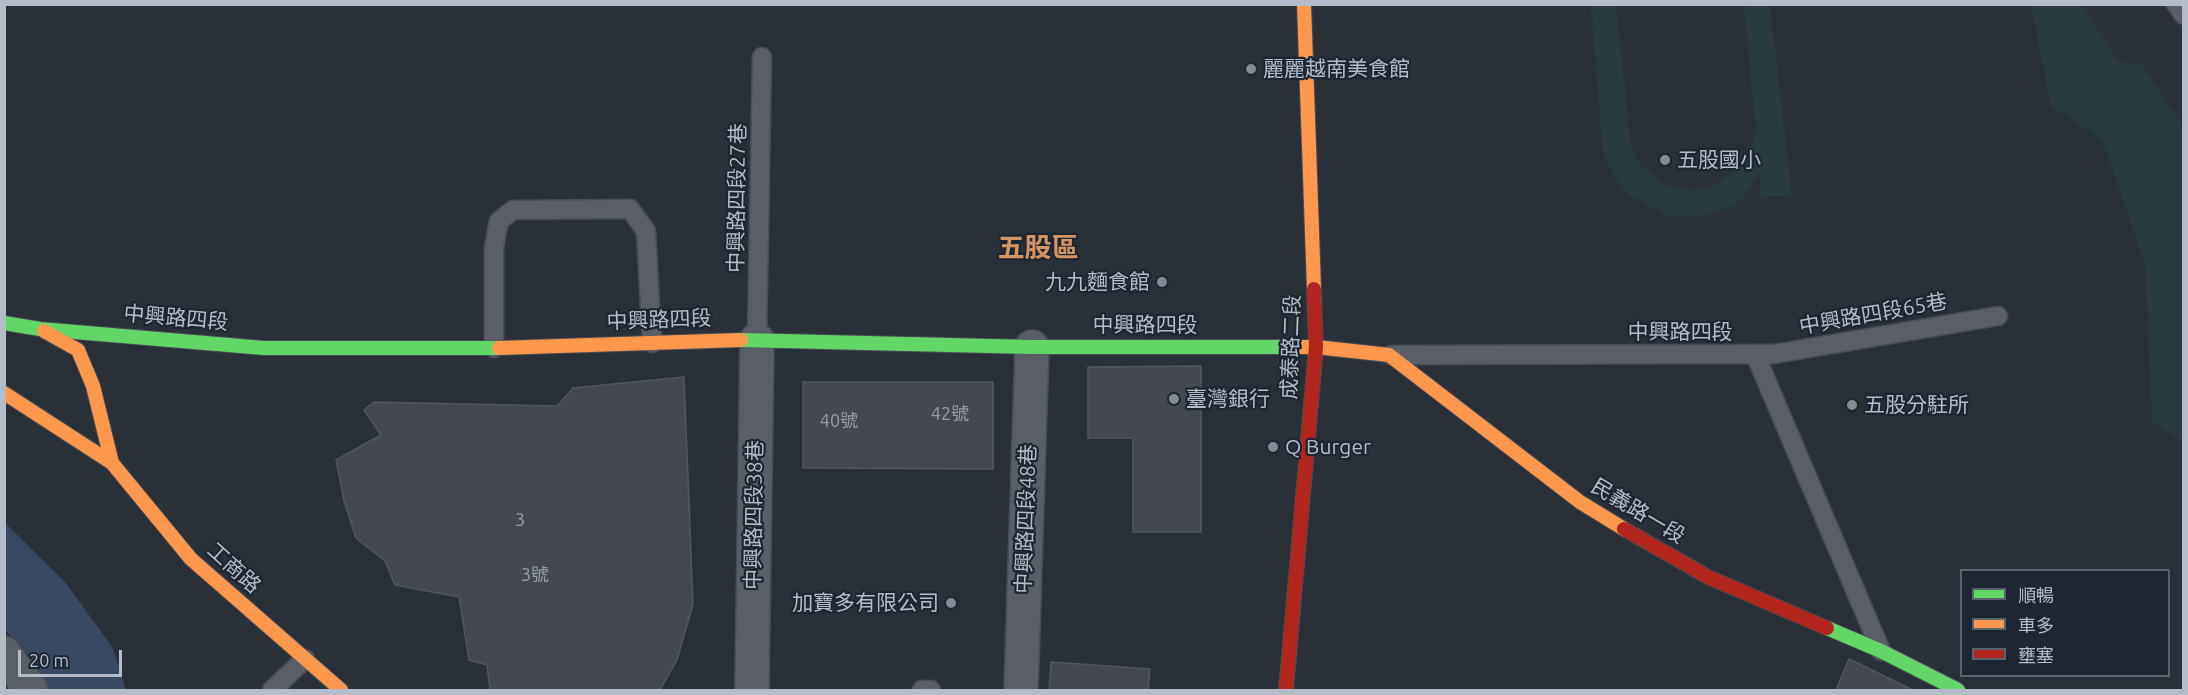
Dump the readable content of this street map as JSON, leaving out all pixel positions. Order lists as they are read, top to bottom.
{
  "streets": {
    "main road": [
      "中興路四段",
      "成泰路二段",
      "民義路一段",
      "工商路"
    ],
    "street": ["中興路四段38巷", "中興路四段48巷"],
    "lane": ["中興路四段27巷", "中興路四段65巷"]
  },
  "crossings": [
    ["中興路四段27巷", "中興路四段"],
    ["中興路四段27巷", "中興路四段38巷"],
    ["中興路四段65巷", "中興路四段"],
    ["中興路四段", "成泰路二段"],
    ["中興路四段", "民義路一段"],
    ["中興路四段", "中興路四段38巷"],
    ["中興路四段", "中興路四段48巷"],
    ["中興路四段", "工商路"]
  ],
  "districts": ["五股區"],
  "places": [
    "麗麗越南美食館",
    "五股國小",
    "九九麵食館",
    "臺灣銀行",
    "五股分駐所",
    "Q Burger",
    "加寶多有限公司"
  ],
  "house_numbers": [
    "42號",
    "40號",
    "3",
    "3號"
  ],
  "legend": ["順暢", "車多", "壅塞"],
  "scale_bar": "20 m"
}
